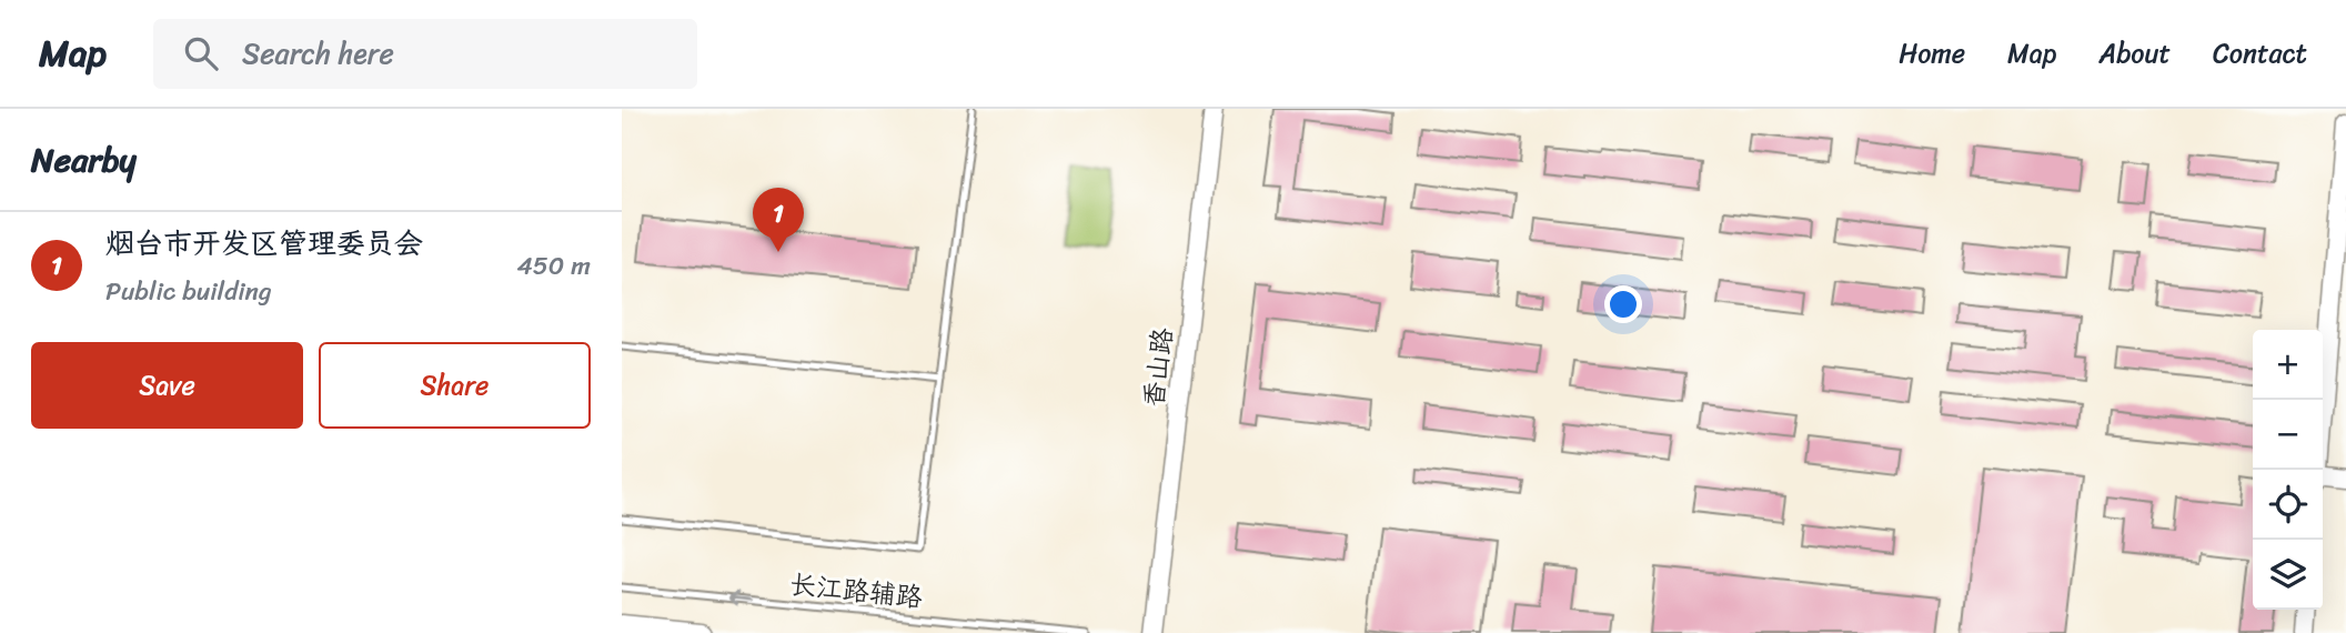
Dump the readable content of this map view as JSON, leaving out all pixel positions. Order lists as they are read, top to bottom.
{
  "streets": {
    "street": ["香山路"],
    "lane": ["长江路辅路"]
  },
  "one_way": ["长江路辅路"],
  "page": {
    "header": "Map",
    "search": "Search here",
    "nav": [
      "Home",
      "Map",
      "About",
      "Contact"
    ],
    "heading": "Nearby",
    "pins": "1",
    "list": [
      {
        "mark": "1",
        "name": "烟台市开发区管理委员会",
        "note": "Public building",
        "value": "450 m"
      }
    ],
    "buttons": ["Save", "Share"],
    "map_buttons": ["+", "−"]
  }
}
